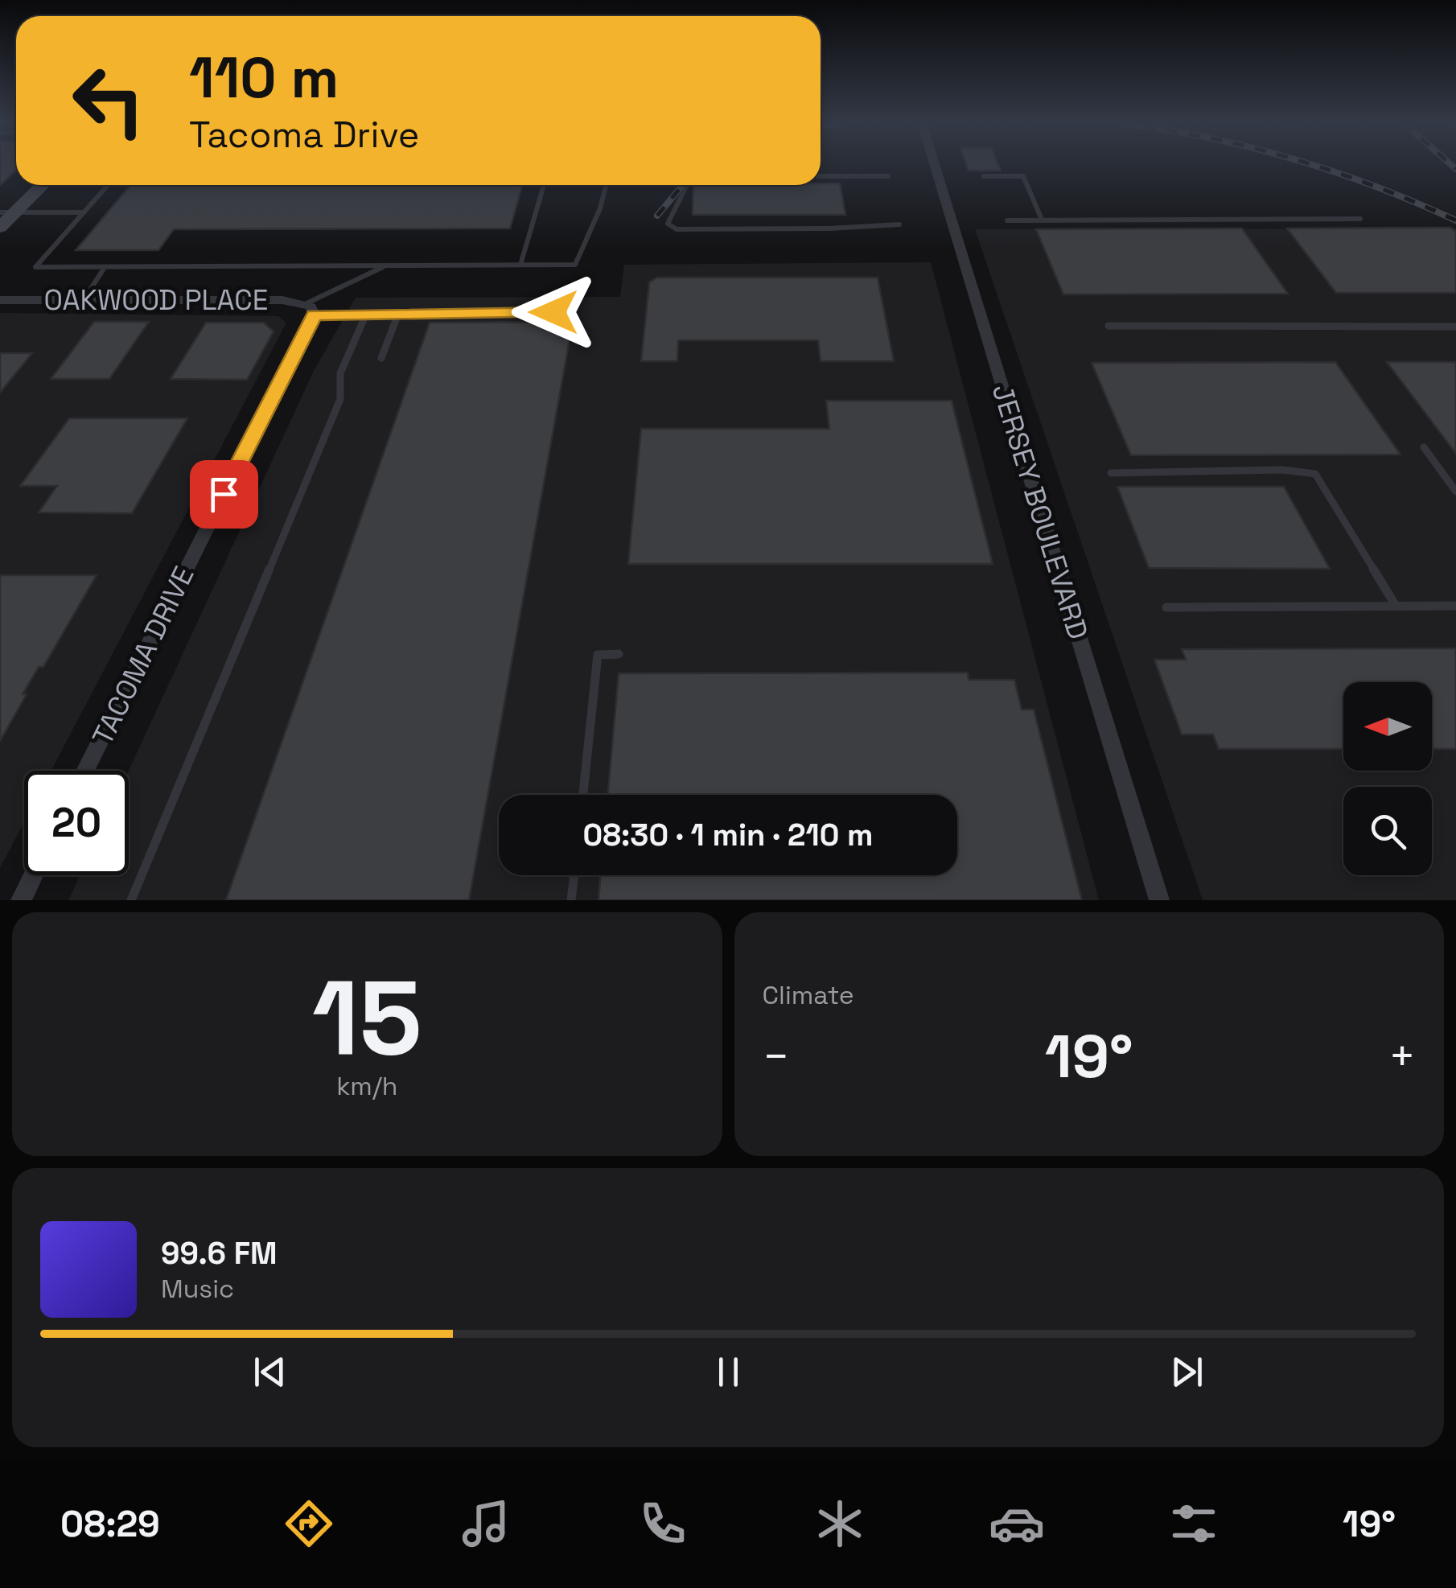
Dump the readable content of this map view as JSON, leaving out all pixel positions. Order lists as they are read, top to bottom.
{
  "streets": {
    "street": ["OAKWOOD PLACE", "JERSEY BOULEVARD", "TACOMA DRIVE"]
  },
  "crossings": [
    ["OAKWOOD PLACE", "TACOMA DRIVE"]
  ],
  "north": "left",
  "page": {
    "turn": ["110 m", "Tacoma Drive"],
    "limit": "20",
    "trip": "08:30 · 1 min · 210 m",
    "tile": [
      ["15", "km/h"],
      "Climate"
    ],
    "heat": ["−", "19°", "+"],
    "song": ["99.6 FM", "Music"],
    "tabs": ["08:29", "19°"]
  }
}
